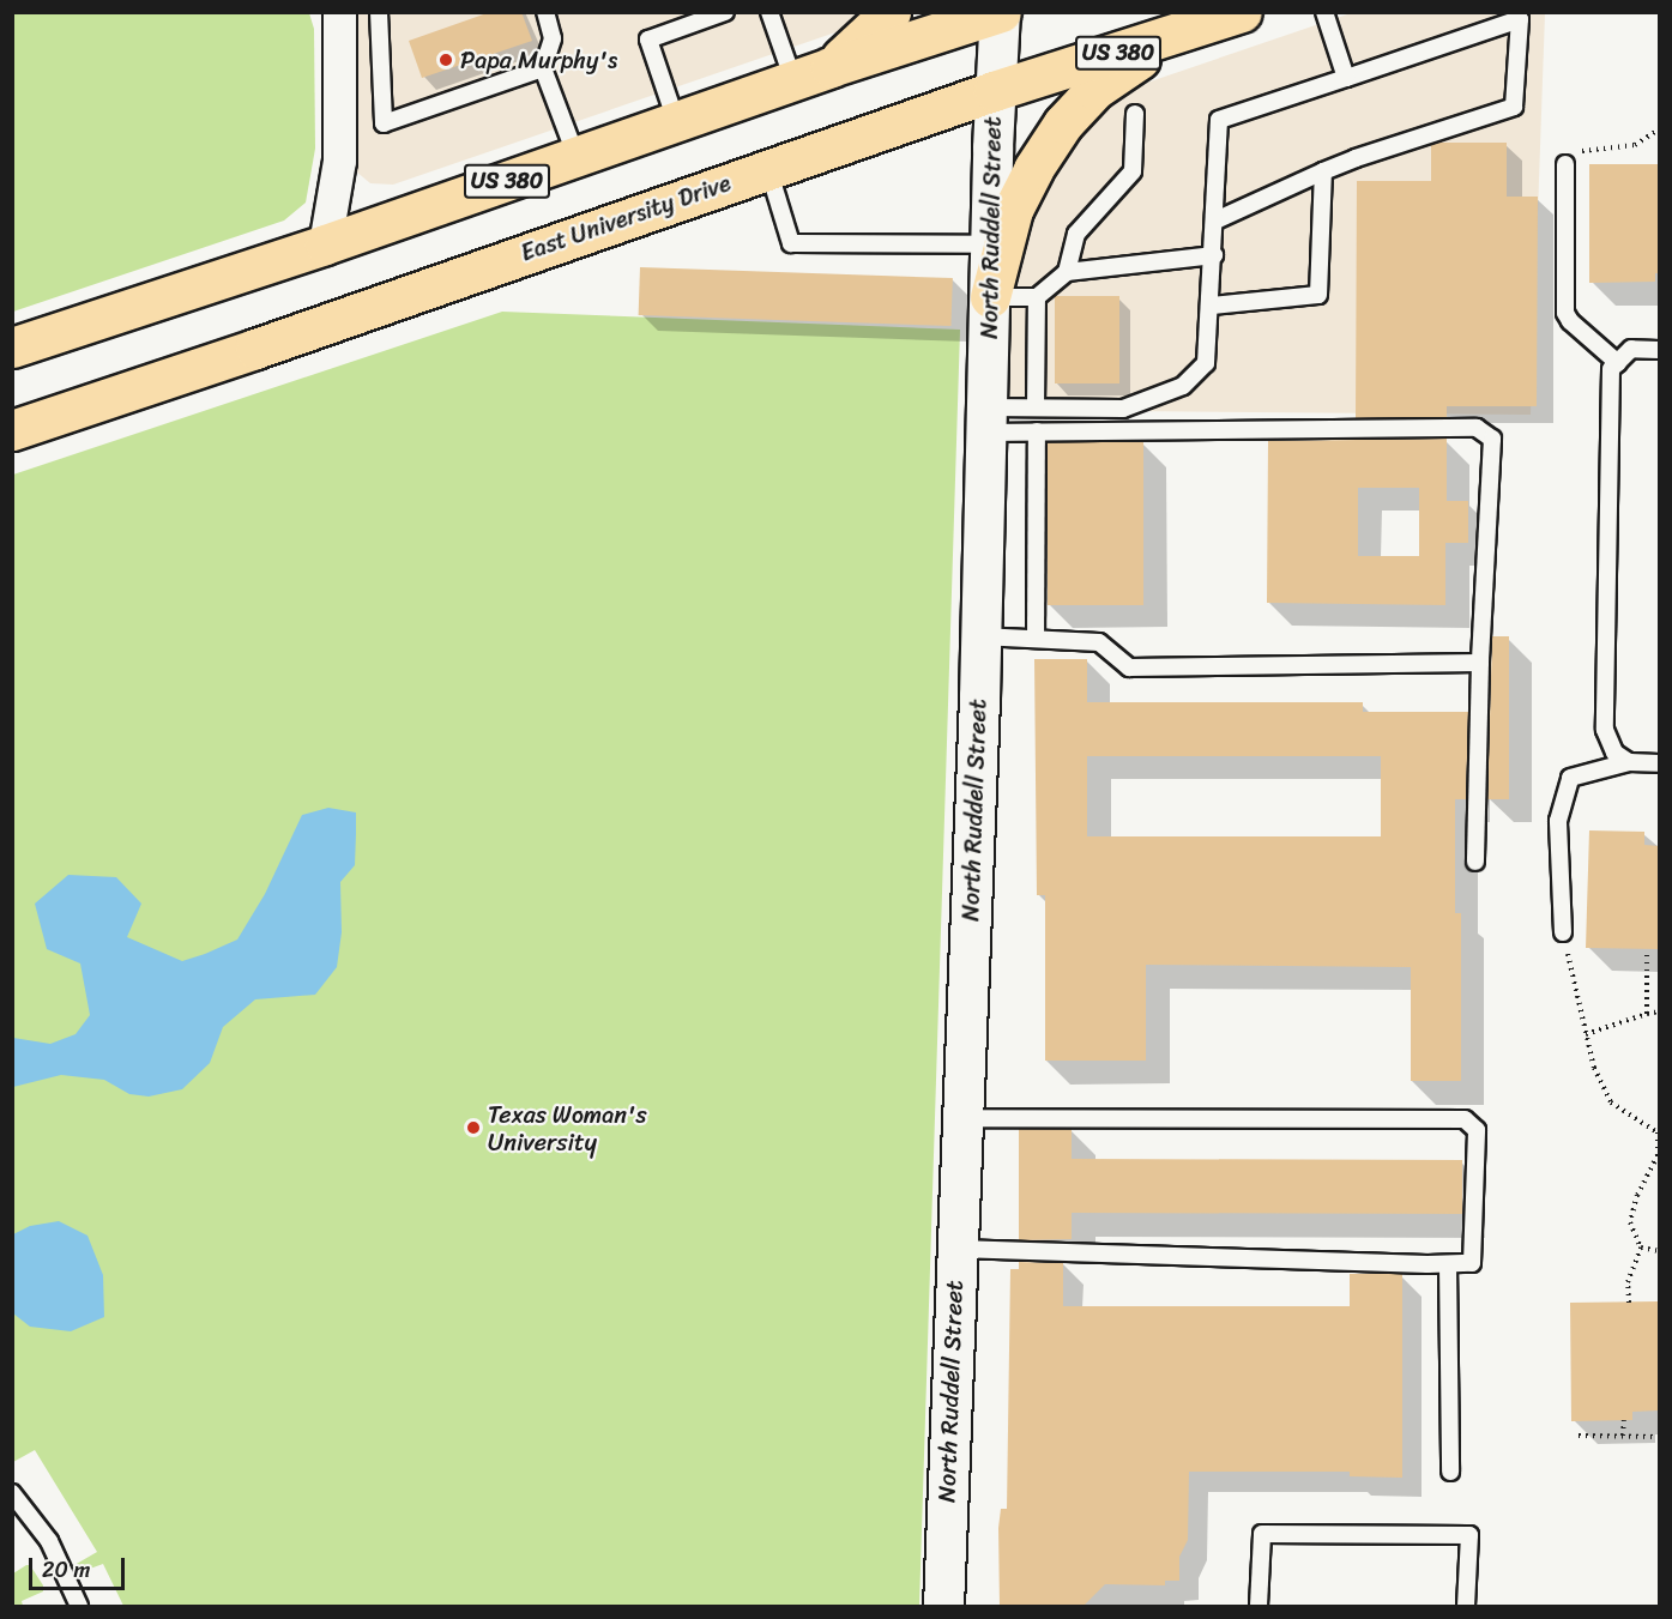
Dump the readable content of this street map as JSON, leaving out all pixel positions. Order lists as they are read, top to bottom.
{
  "streets": {
    "main road": ["US 380", "East University Drive"],
    "street": ["North Ruddell Street"]
  },
  "crossings": [
    ["US 380", "North Ruddell Street"],
    ["East University Drive", "North Ruddell Street"]
  ],
  "places": ["Papa Murphy's", "Texas Woman's University"],
  "scale_bar": "20 m"
}
